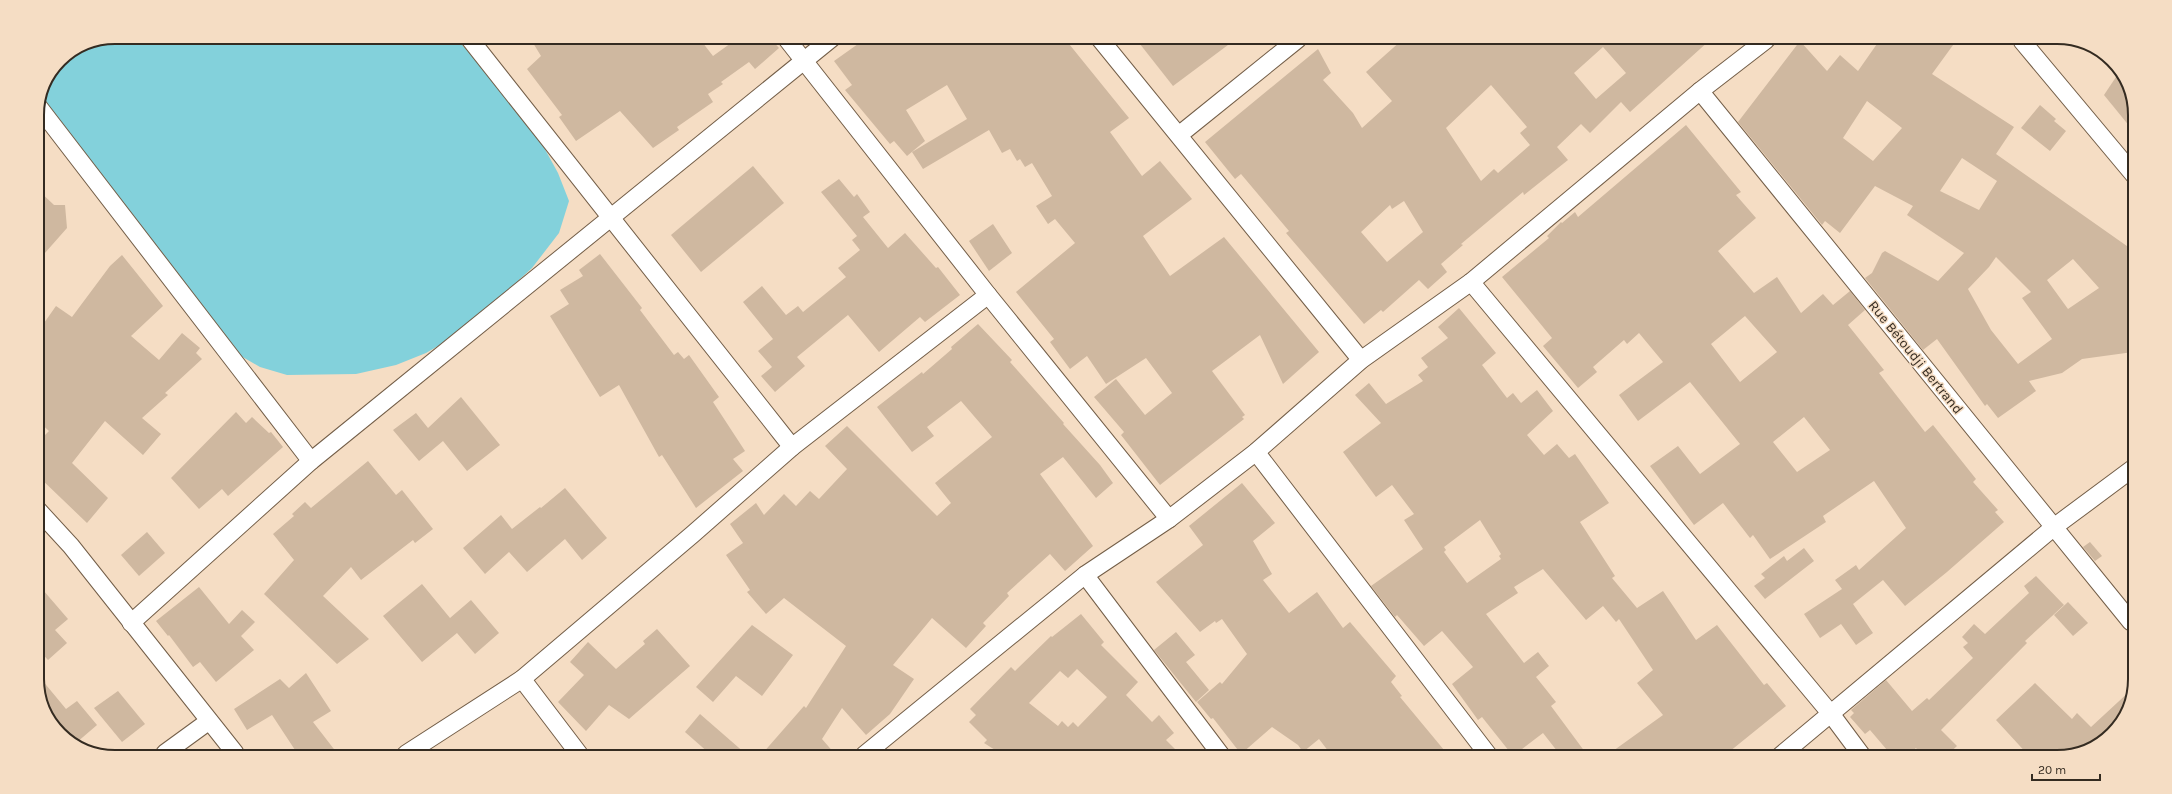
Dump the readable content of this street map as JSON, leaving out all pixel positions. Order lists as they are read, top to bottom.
{
  "streets": {
    "street": ["Rue Bétoudji Bertrand"]
  },
  "scale_bar": "20 m"
}
